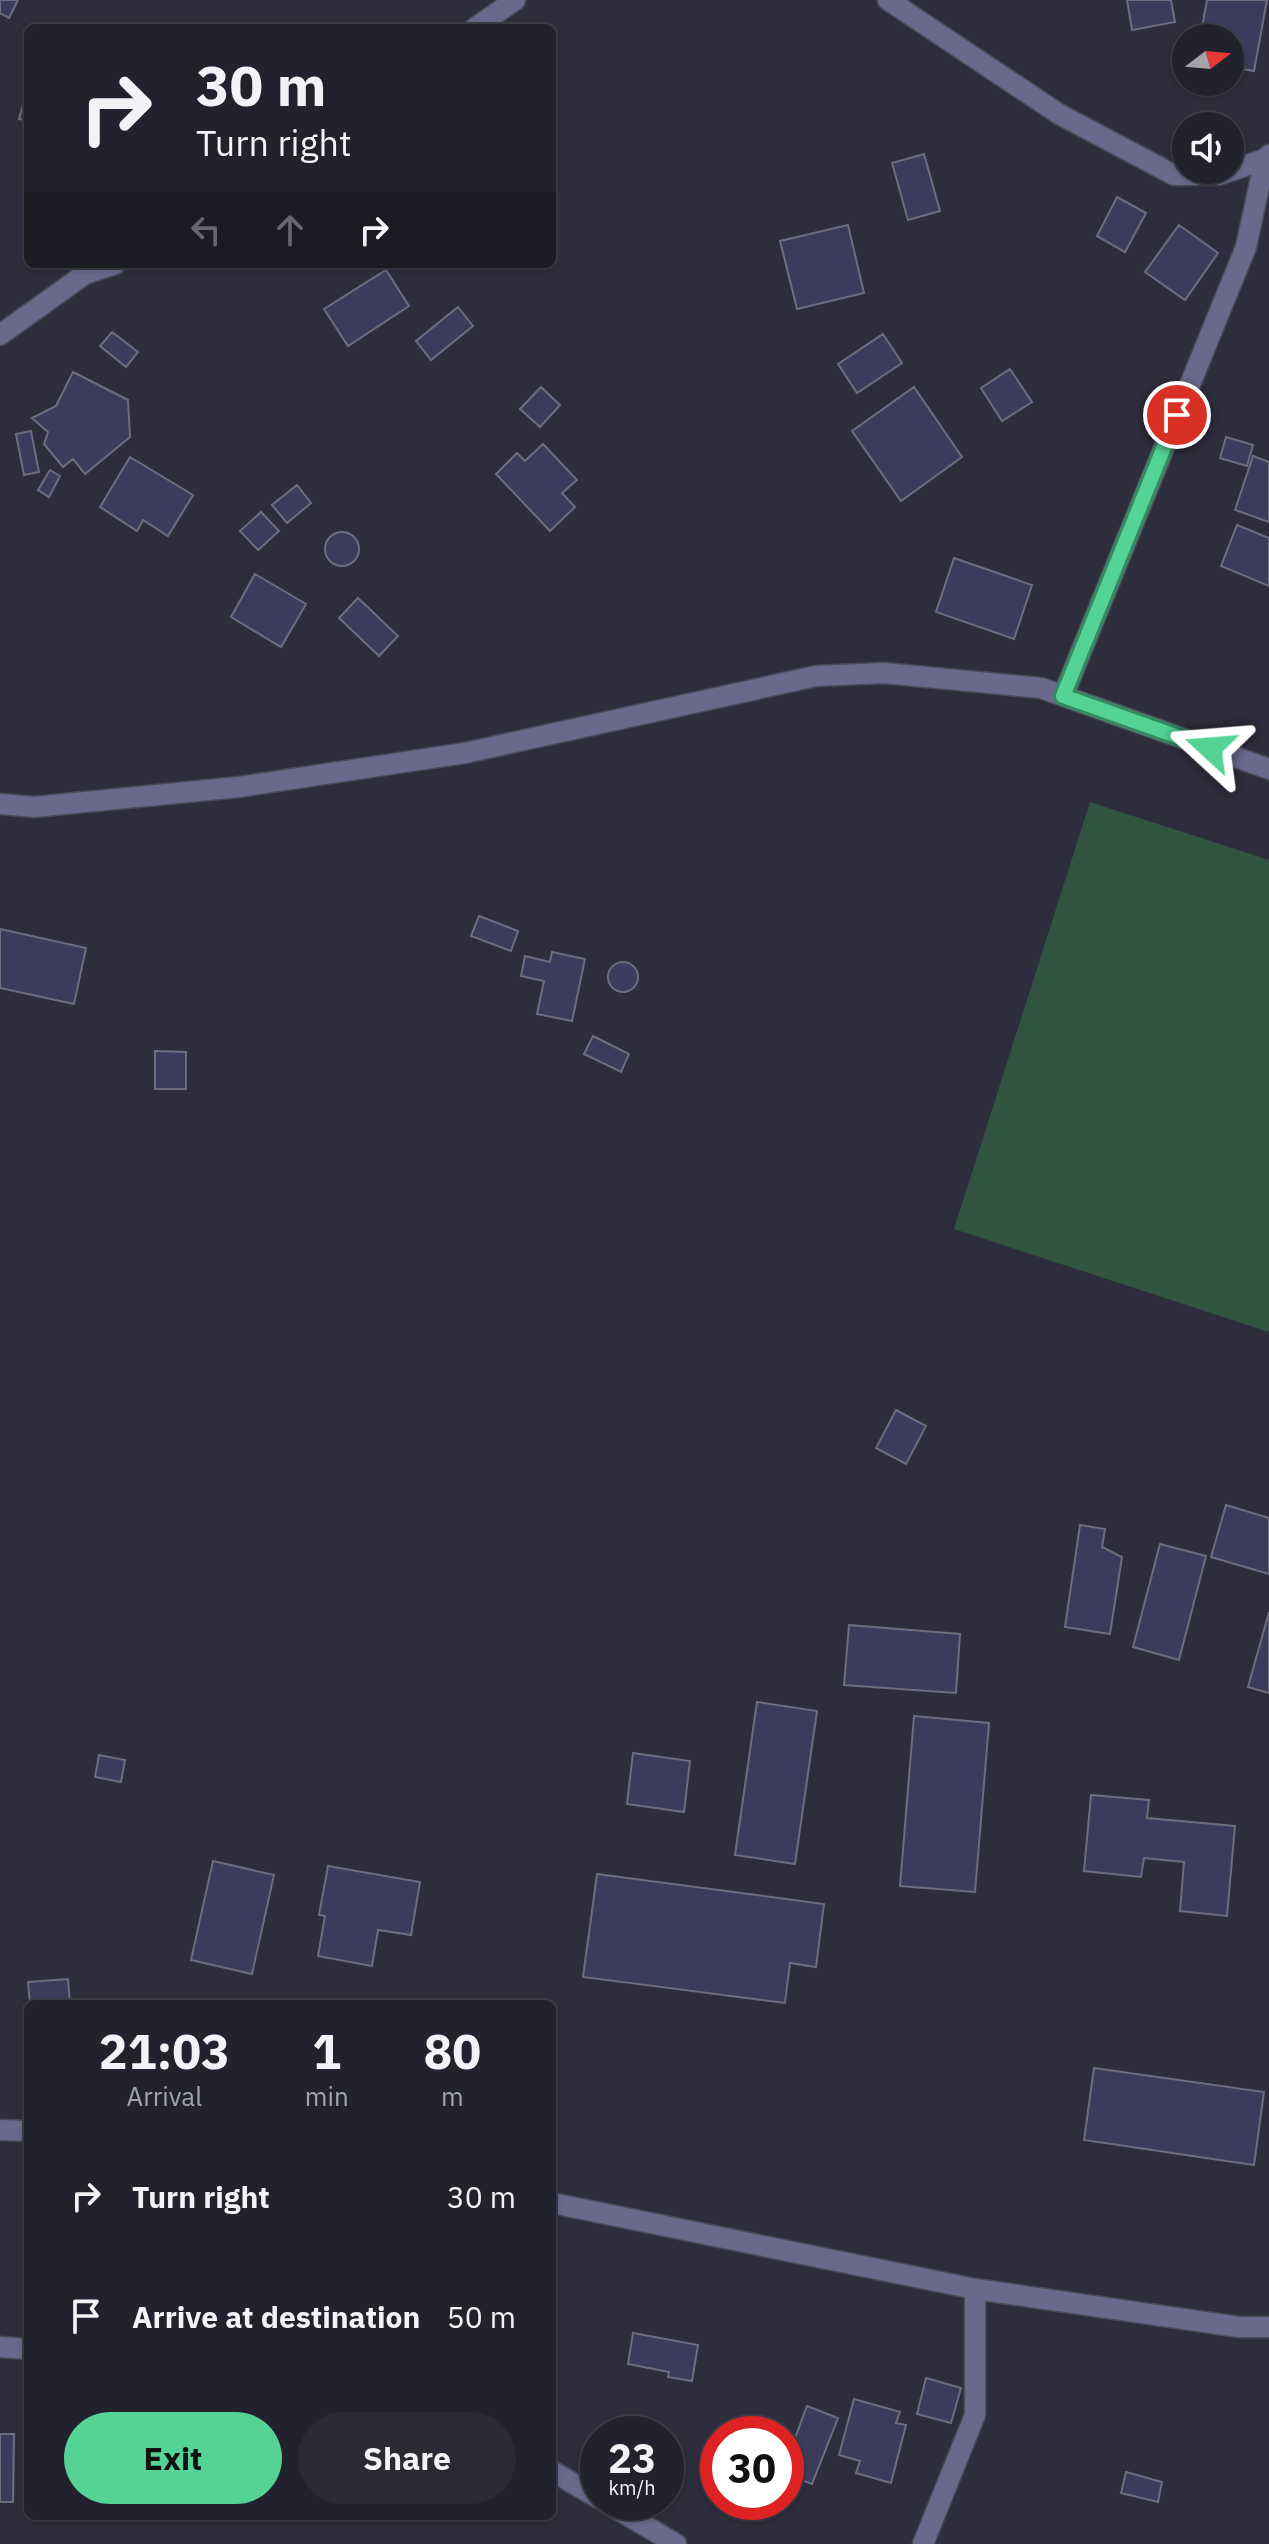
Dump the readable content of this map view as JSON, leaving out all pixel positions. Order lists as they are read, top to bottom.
{
  "north": "right",
  "page": {
    "turn": ["30 m", "Turn right"],
    "eta": [
      "21:03",
      "Arrival",
      "1",
      "min",
      "80",
      "m"
    ],
    "list": [
      {
        "name": "Turn right",
        "value": "30 m"
      },
      {
        "name": "Arrive at destination",
        "value": "50 m"
      }
    ],
    "buttons": ["Exit", "Share"],
    "speed": "23 km/h",
    "limit": "30"
  }
}
